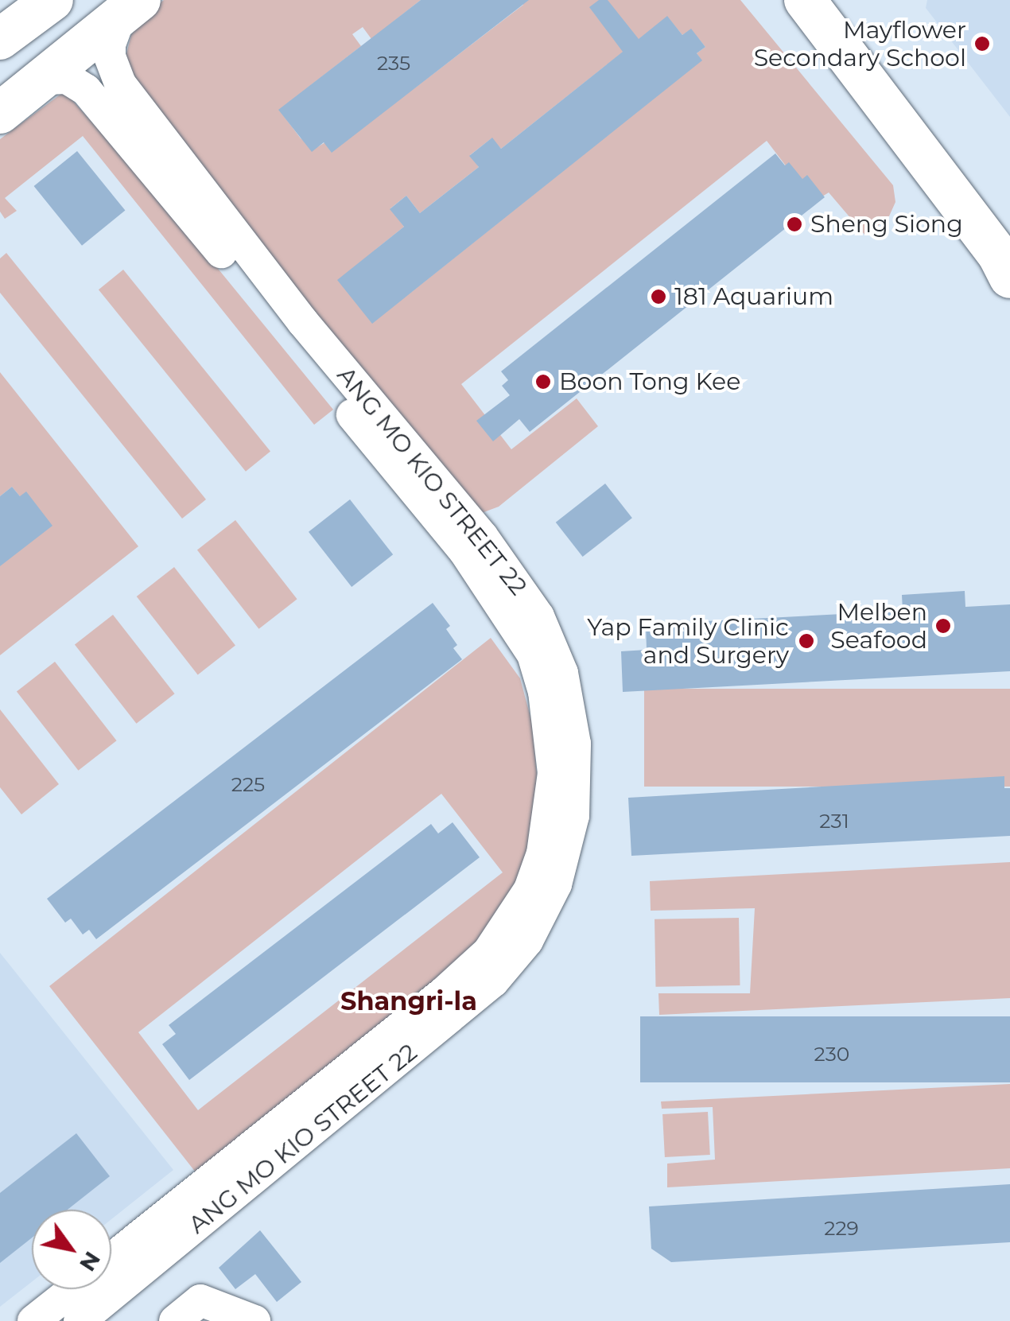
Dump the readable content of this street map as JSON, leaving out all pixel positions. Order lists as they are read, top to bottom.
{
  "streets": {
    "street": ["ANG MO KIO STREET 22"]
  },
  "districts": ["Shangri-la"],
  "places": [
    "Mayflower Secondary School",
    "Sheng Siong",
    "181 Aquarium",
    "Boon Tong Kee",
    "Melben Seafood",
    "Yap Family Clinic and Surgery"
  ],
  "house_numbers": [
    "235",
    "225",
    "231",
    "230",
    "229"
  ],
  "north": "bottom right"
}
